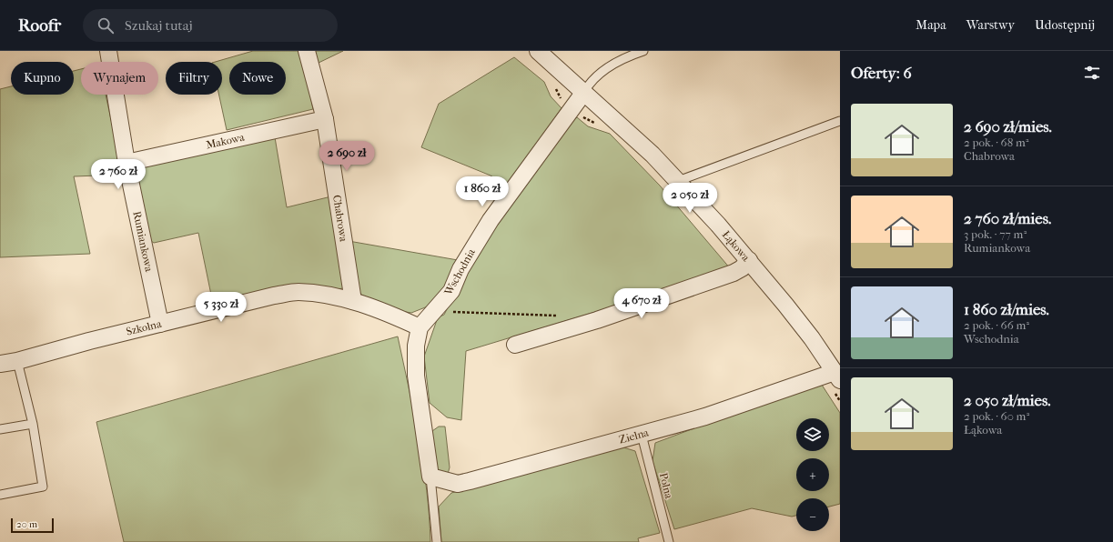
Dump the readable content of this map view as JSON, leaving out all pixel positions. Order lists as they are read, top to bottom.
{
  "streets": {
    "street": [
      "Makowa",
      "Chabrowa",
      "Rumiankowa",
      "Łąkowa",
      "Wschodnia",
      "Szkolna",
      "Zielna"
    ],
    "lane": ["Polna"]
  },
  "crossings": [
    ["Makowa", "Chabrowa"],
    ["Makowa", "Rumiankowa"],
    ["Chabrowa", "Szkolna"],
    ["Rumiankowa", "Szkolna"],
    ["Łąkowa", "Wschodnia"],
    ["Łąkowa", "Zielna"],
    ["Wschodnia", "Szkolna"],
    ["Zielna", "Polna"]
  ],
  "scale_bar": "20 m",
  "page": {
    "header": "Roofr",
    "search": "Szukaj tutaj",
    "nav": ["Mapa", "Warstwy", "Udostępnij"],
    "heading": "Oferty: 6",
    "chip": [
      "Kupno",
      "Wynajem",
      "Filtry",
      "Nowe"
    ],
    "list": [
      {
        "name": "2 690 zł/mies.",
        "note": "2 pok. · 68 m² · Chabrowa"
      },
      {
        "name": "2 760 zł/mies.",
        "note": "3 pok. · 77 m² · Rumiankowa"
      },
      {
        "name": "1 860 zł/mies.",
        "note": "2 pok. · 66 m² · Wschodnia"
      },
      {
        "name": "2 050 zł/mies.",
        "note": "2 pok. · 60 m² · Łąkowa"
      }
    ],
    "price": [
      "2 690 zł",
      "2 760 zł",
      "1 860 zł",
      "2 050 zł",
      "4 670 zł",
      "5 330 zł"
    ],
    "map_buttons": ["+", "−"],
    "scale": "20 m"
  }
}
